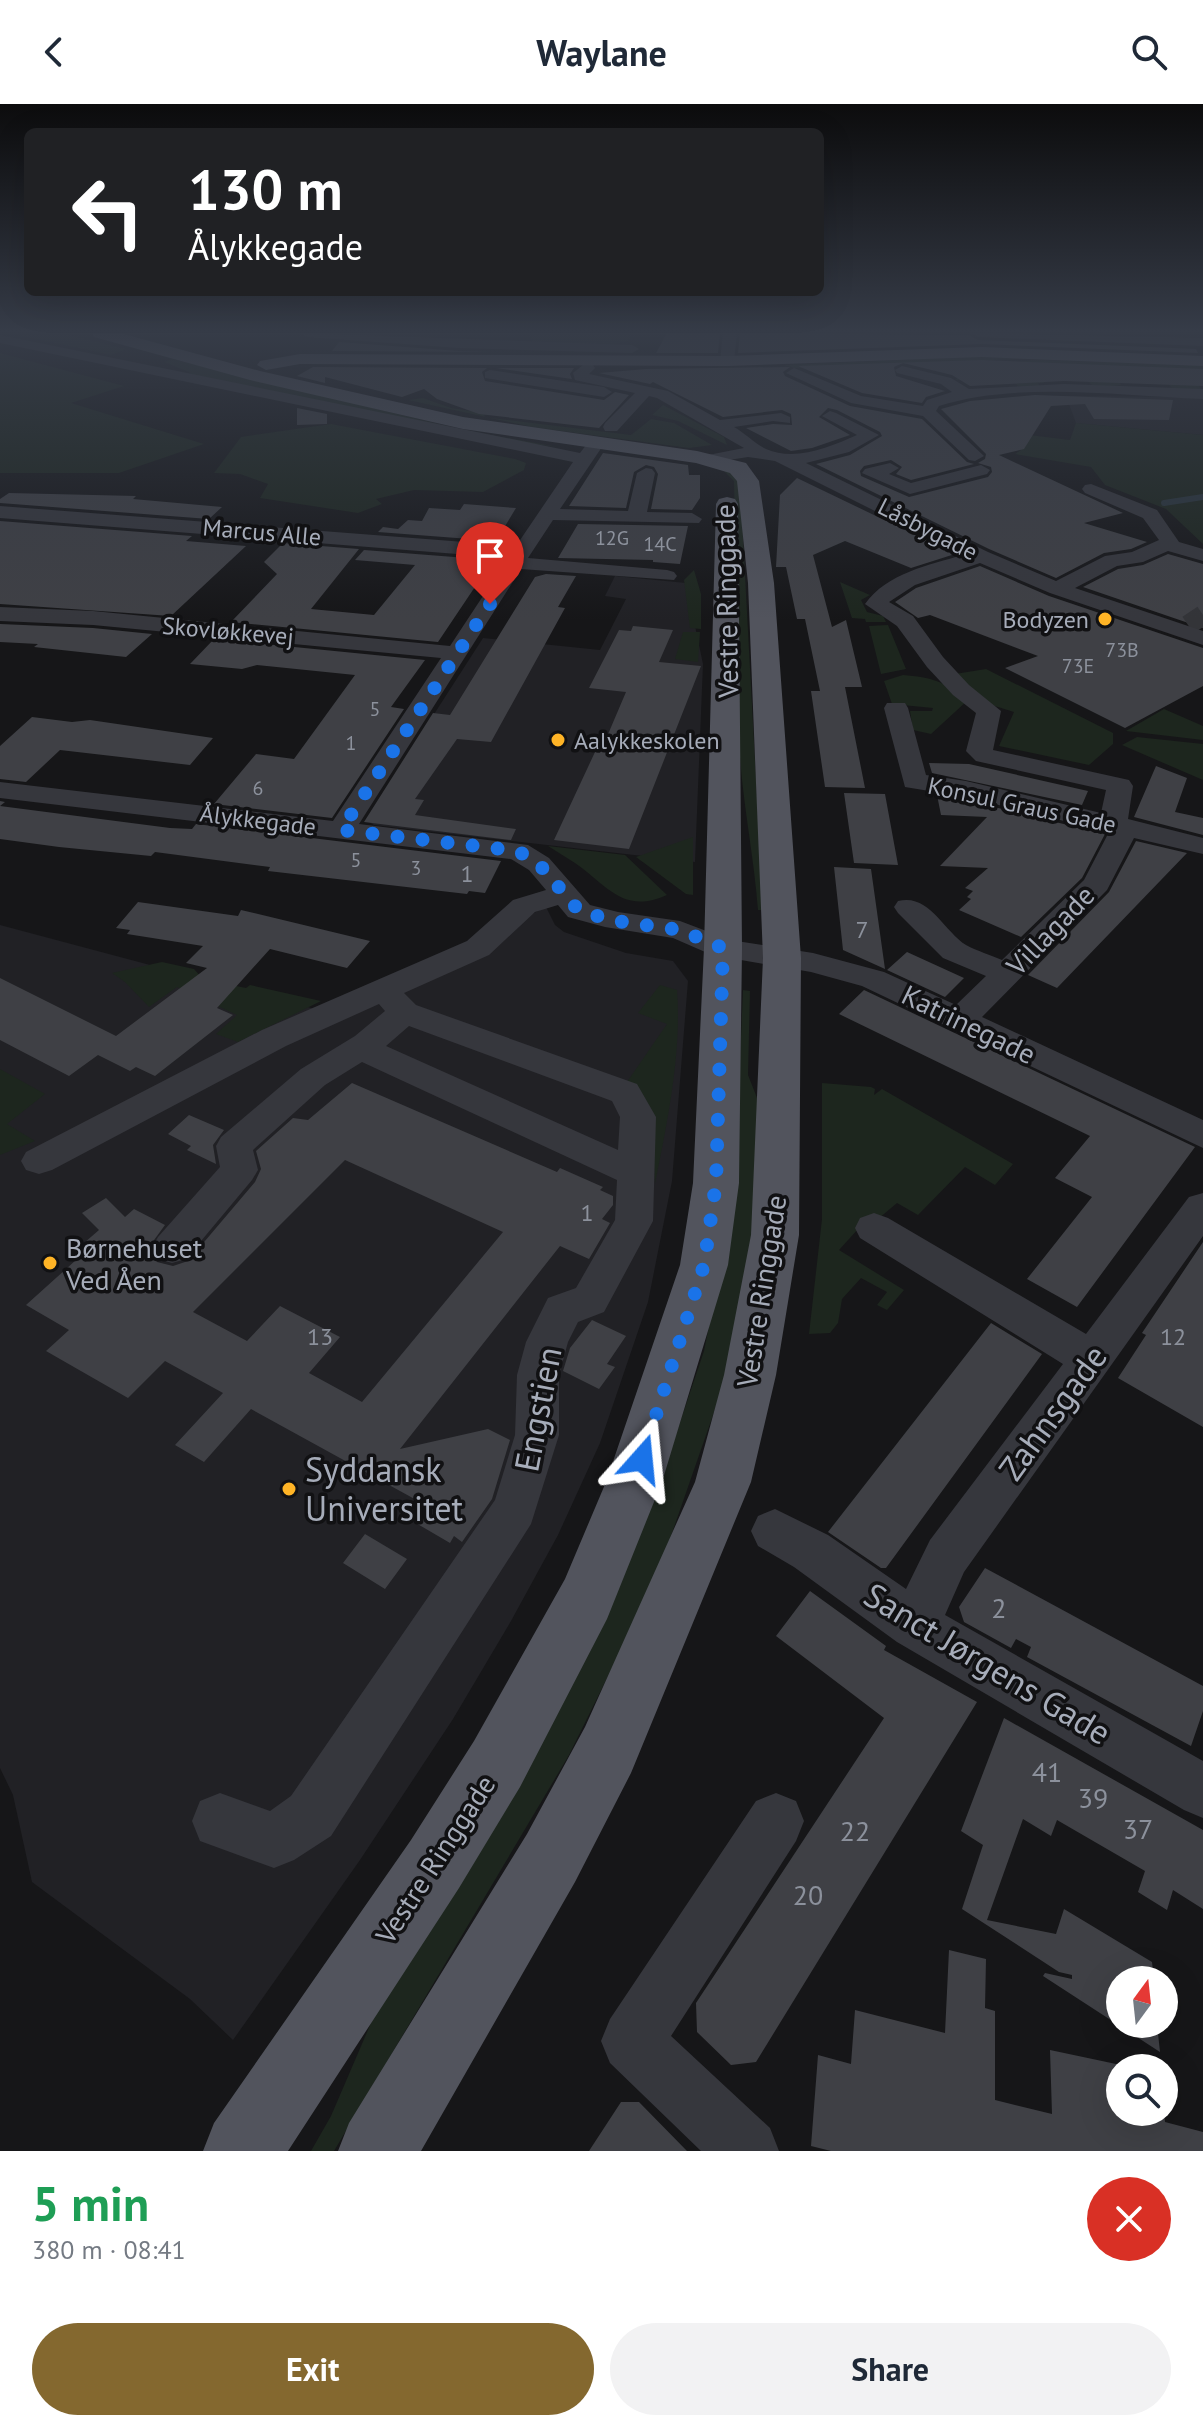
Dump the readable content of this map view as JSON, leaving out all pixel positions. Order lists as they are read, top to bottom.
{
  "streets": {
    "main road": ["Vestre Ringgade"],
    "street": [
      "Låsbygade",
      "Marcus Alle",
      "Skovløkkevej",
      "Konsul Graus Gade",
      "Ålykkegade",
      "Villagade",
      "Katrinegade",
      "Engstien",
      "Zahnsgade",
      "Sanct Jørgens Gade"
    ]
  },
  "crossings": [
    ["Låsbygade", "Vestre Ringgade"],
    ["Låsbygade", "Villagade"],
    ["Vestre Ringgade", "Ålykkegade"],
    ["Vestre Ringgade", "Katrinegade"],
    ["Konsul Graus Gade", "Villagade"],
    ["Ålykkegade", "Katrinegade"],
    ["Villagade", "Katrinegade"],
    ["Zahnsgade", "Sanct Jørgens Gade"]
  ],
  "places": [
    "Bodyzen",
    "Aalykkeskolen",
    "Børnehuset Ved Åen",
    "Syddansk Universitet"
  ],
  "house_numbers": [
    "12G",
    "14C",
    "73B",
    "73E",
    "5",
    "1",
    "6",
    "5",
    "3",
    "1",
    "7",
    "1",
    "13",
    "12",
    "2",
    "41",
    "39",
    "37",
    "22",
    "20"
  ],
  "north": "top",
  "page": {
    "header": "Waylane",
    "turn": ["130 m", "Ålykkegade"],
    "heading": ["5 min", "380 m · 08:41"],
    "buttons": ["Exit", "Share"]
  }
}
